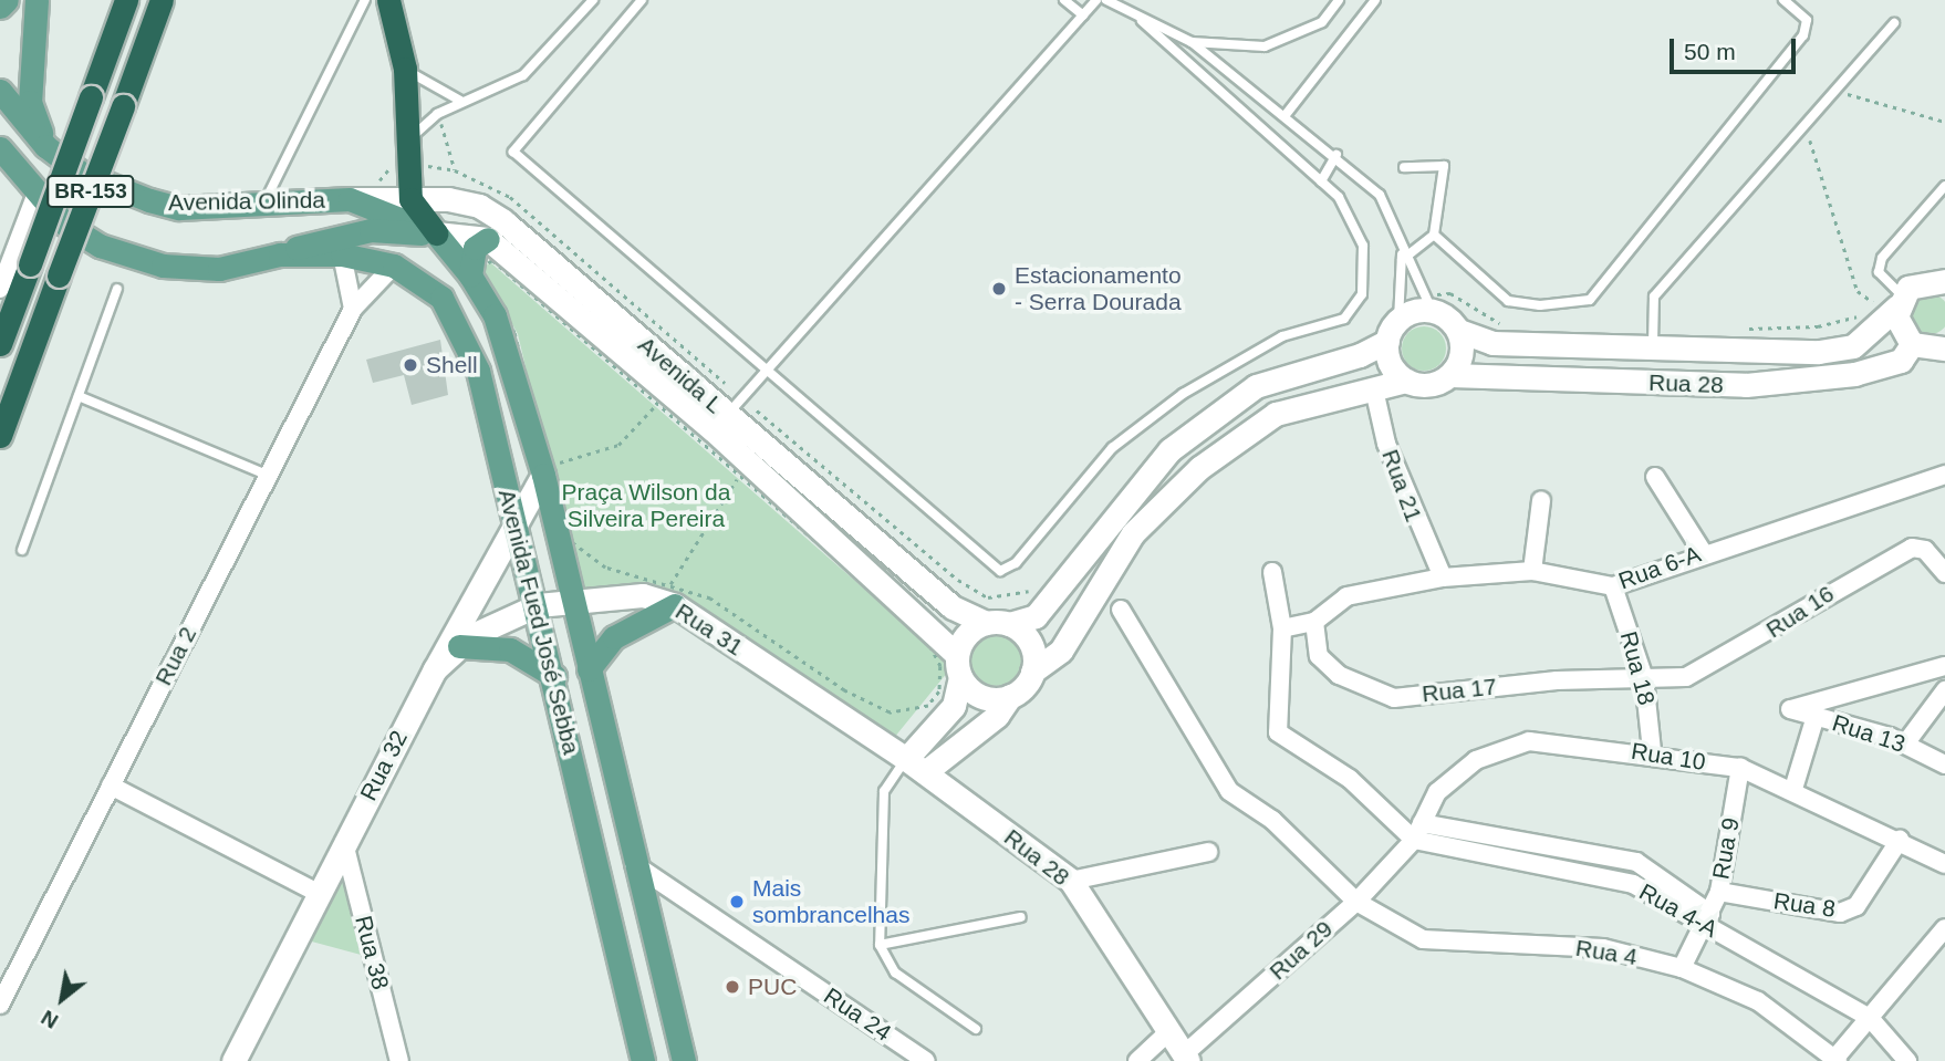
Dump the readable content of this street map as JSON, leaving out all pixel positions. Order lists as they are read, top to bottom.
{
  "streets": {
    "highway": ["BR-153"],
    "main road": [
      "Avenida Olinda",
      "Avenida L",
      "Rua 28",
      "Avenida Fued José Sebba",
      "Rua 31",
      "Rua 32"
    ],
    "street": [
      "Rua 21",
      "Rua 6-A",
      "Rua 16",
      "Rua 2",
      "Rua 18",
      "Rua 17",
      "Rua 13",
      "Rua 10",
      "Rua 9",
      "Rua 8",
      "Rua 4-A",
      "Rua 29",
      "Rua 38",
      "Rua 4",
      "Rua 24"
    ]
  },
  "crossings": [
    ["Avenida Olinda", "Avenida L"],
    ["Avenida Olinda", "Avenida Fued José Sebba"],
    ["Rua 28", "Rua 31"],
    ["Rua 28", "Rua 29"],
    ["Rua 21", "Rua 6-A"],
    ["Rua 6-A", "Rua 18"],
    ["Rua 6-A", "Rua 17"],
    ["Rua 16", "Rua 18"],
    ["Rua 16", "Rua 17"],
    ["Avenida Fued José Sebba", "Rua 31"],
    ["Avenida Fued José Sebba", "Rua 2"],
    ["Avenida Fued José Sebba", "Rua 32"],
    ["Avenida Fued José Sebba", "Rua 24"],
    ["Rua 31", "Rua 32"],
    ["Rua 18", "Rua 17"],
    ["Rua 18", "Rua 10"],
    ["Rua 10", "Rua 9"],
    ["Rua 10", "Rua 8"],
    ["Rua 10", "Rua 4-A"],
    ["Rua 10", "Rua 29"],
    ["Rua 32", "Rua 38"],
    ["Rua 9", "Rua 8"],
    ["Rua 9", "Rua 4-A"],
    ["Rua 9", "Rua 4"],
    ["Rua 4-A", "Rua 29"],
    ["Rua 29", "Rua 4"]
  ],
  "parks": ["Praça Wilson da Silveira Pereira"],
  "places": [
    "Estacionamento - Serra Dourada",
    "Shell",
    "Mais sombrancelhas",
    "PUC"
  ],
  "scale_bar": "50 m",
  "north": "bottom left"
}
